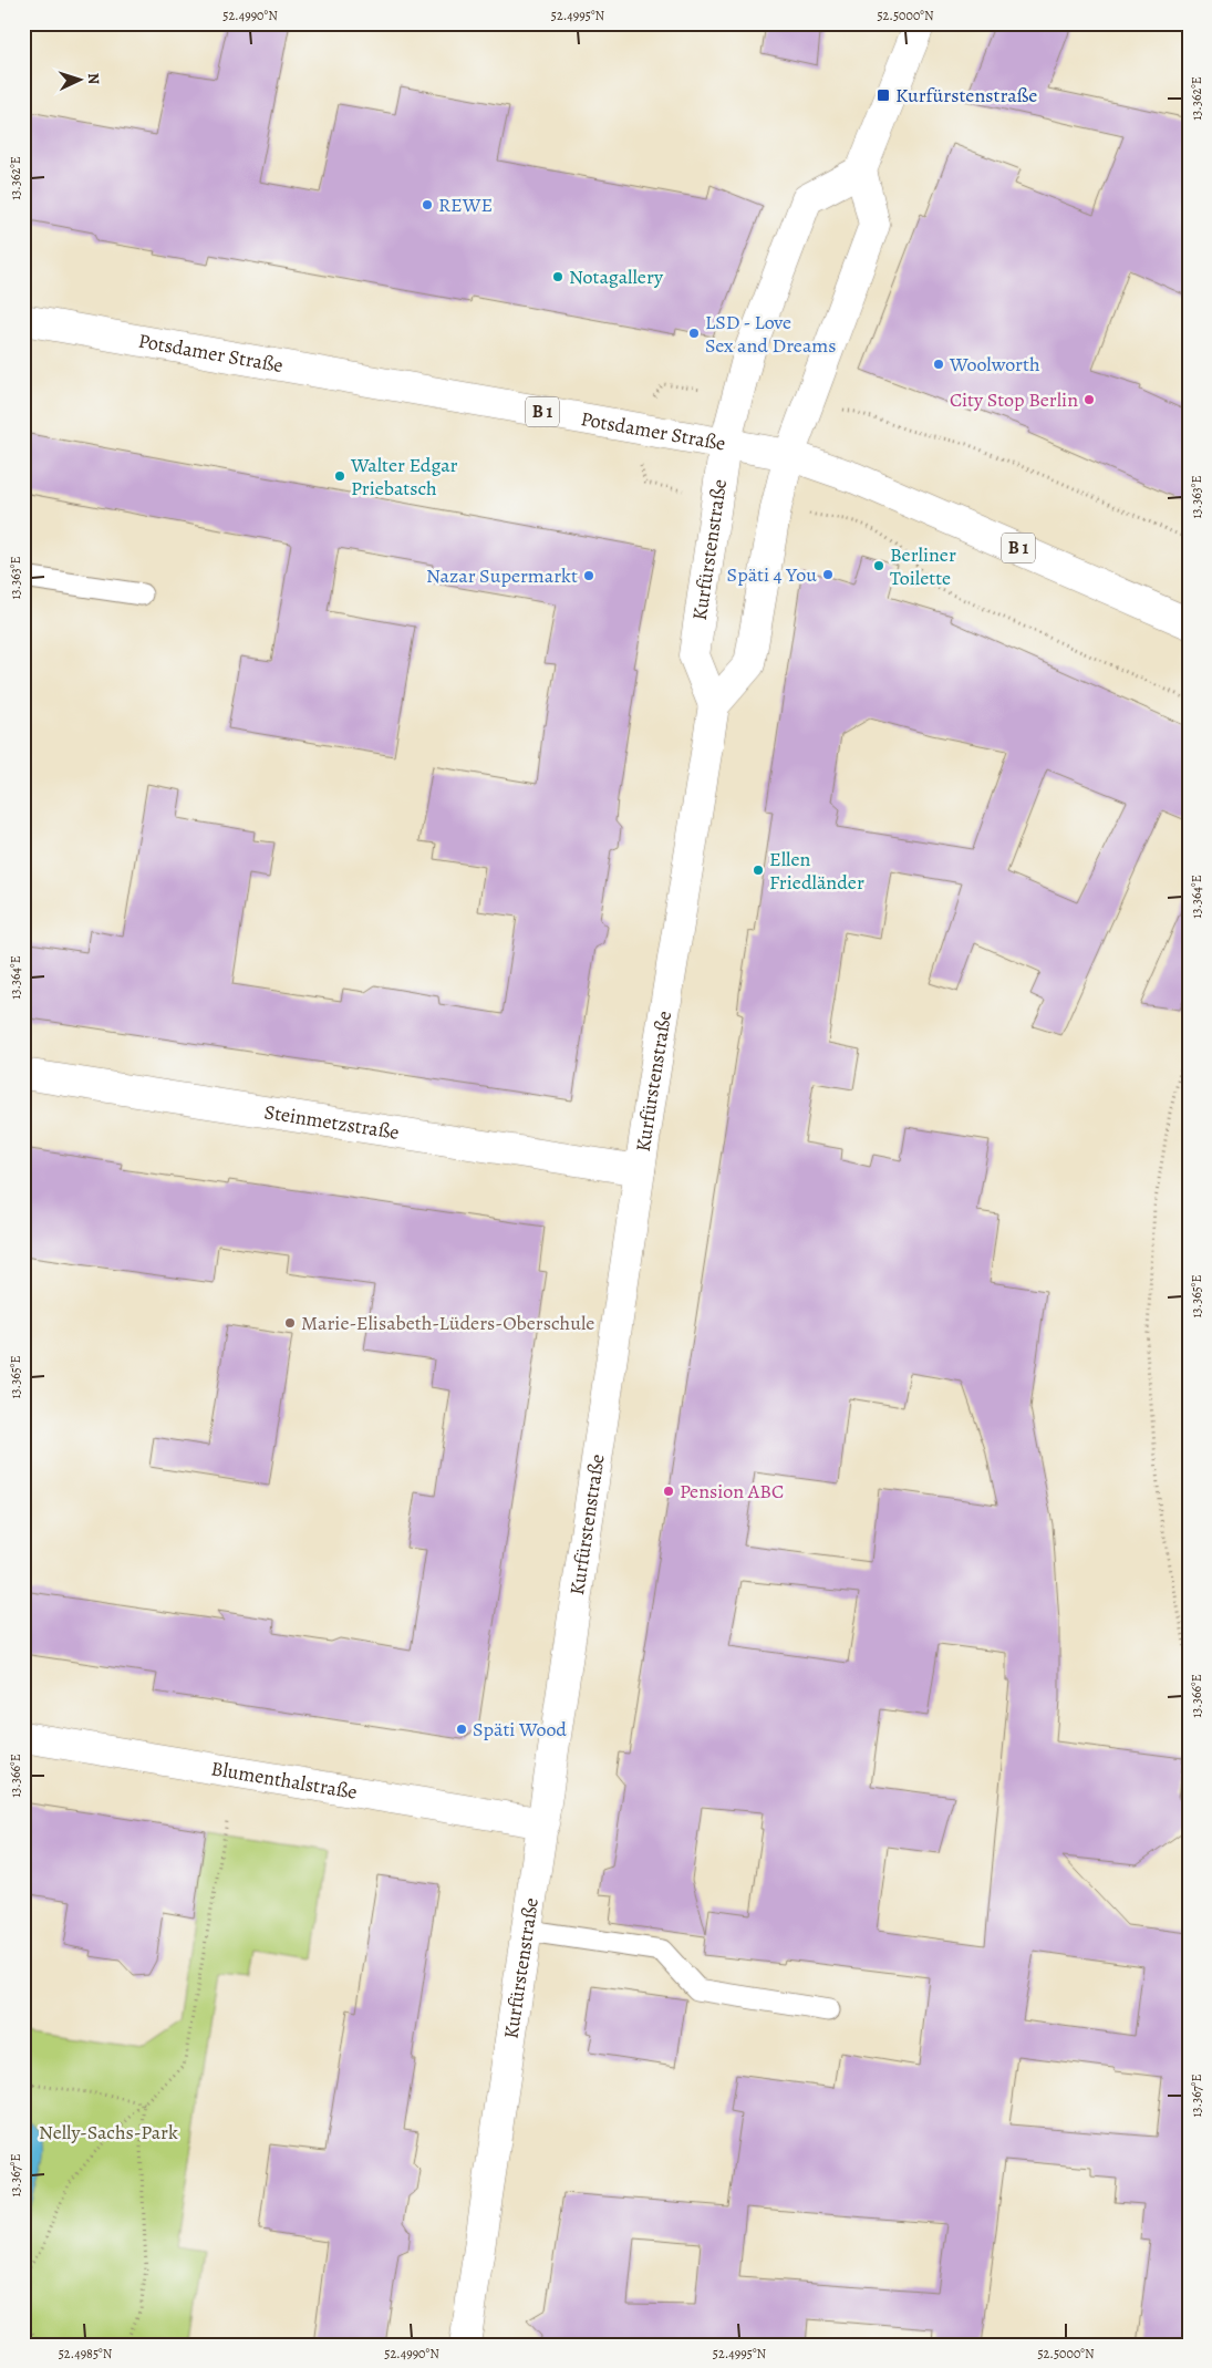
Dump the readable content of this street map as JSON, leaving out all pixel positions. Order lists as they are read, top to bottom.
{
  "streets": {
    "street": [
      "Potsdamer Straße",
      "B 1",
      "Kurfürstenstraße",
      "Steinmetzstraße",
      "Blumenthalstraße"
    ]
  },
  "crossings": [
    ["Potsdamer Straße", "Kurfürstenstraße"],
    ["Kurfürstenstraße", "Steinmetzstraße"],
    ["Kurfürstenstraße", "Blumenthalstraße"]
  ],
  "parks": ["Nelly-Sachs-Park"],
  "places": {
    "transit": ["Kurfürstenstraße"],
    "other": [
      "REWE",
      "Notagallery",
      "LSD - Love Sex and Dreams",
      "Woolworth",
      "City Stop Berlin",
      "Walter Edgar Priebatsch",
      "Berliner Toilette",
      "Späti 4 You",
      "Nazar Supermarkt",
      "Ellen Friedländer",
      "Marie-Elisabeth-Lüders-Oberschule",
      "Pension ABC",
      "Späti Wood"
    ]
  },
  "north": "right",
  "coordinates": [
    "52.4990°N",
    "52.4995°N",
    "52.5000°N",
    "13.362°E",
    "13.363°E",
    "13.364°E",
    "13.365°E",
    "13.366°E",
    "13.367°E",
    "52.4985°N"
  ]
}
